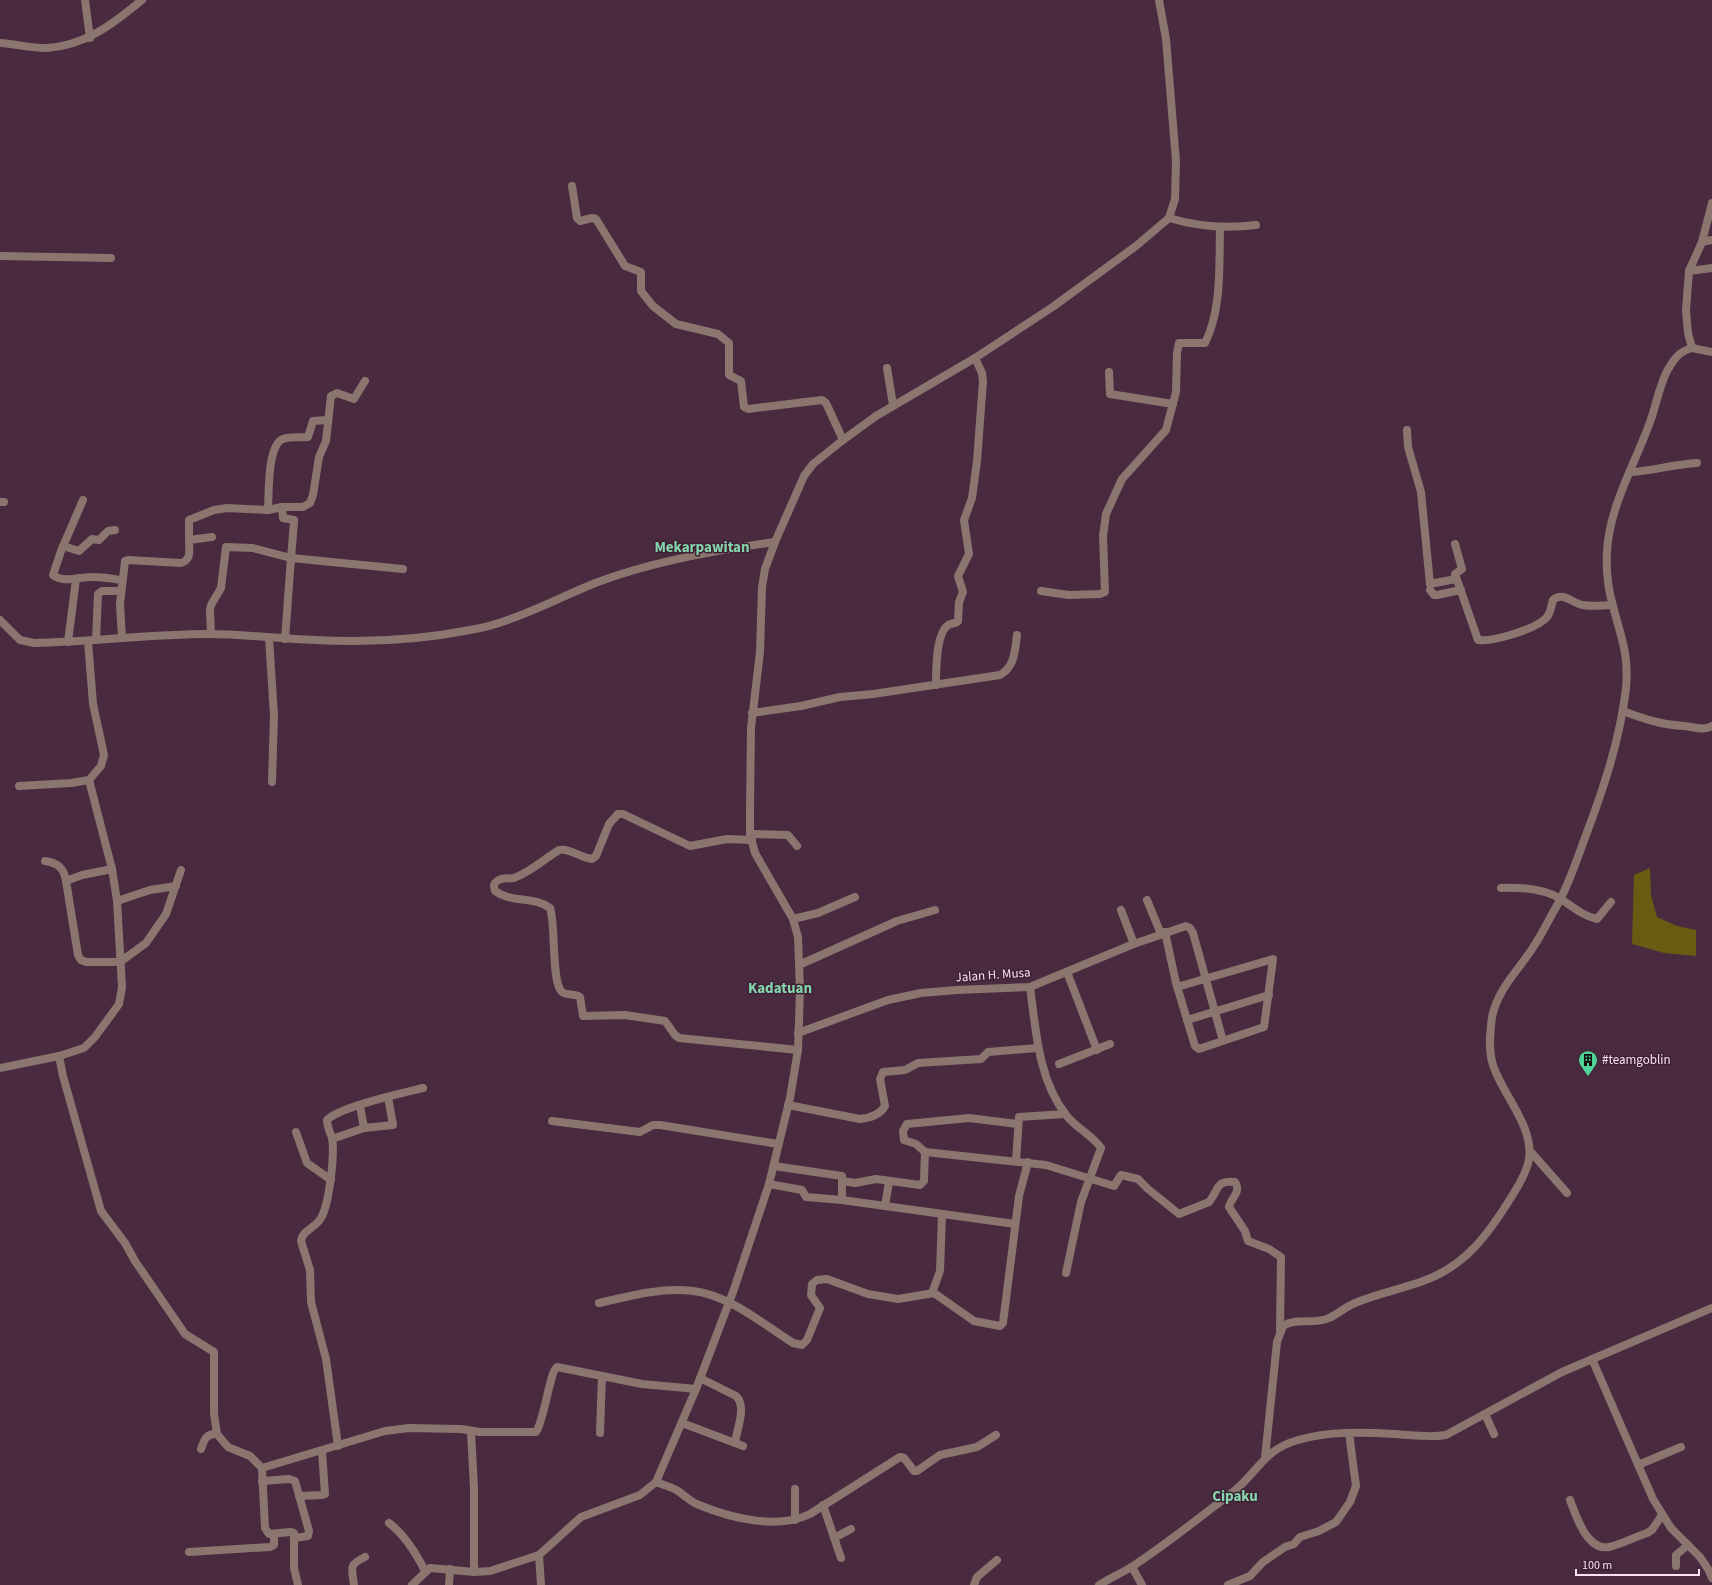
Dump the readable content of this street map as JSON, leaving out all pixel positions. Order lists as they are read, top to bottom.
{
  "streets": {
    "street": ["Jalan H. Musa"]
  },
  "districts": ["Mekarpawitan", "Kadatuan", "Cipaku"],
  "places": {
    "building": ["#teamgoblin"]
  },
  "scale_bar": "100 m"
}
